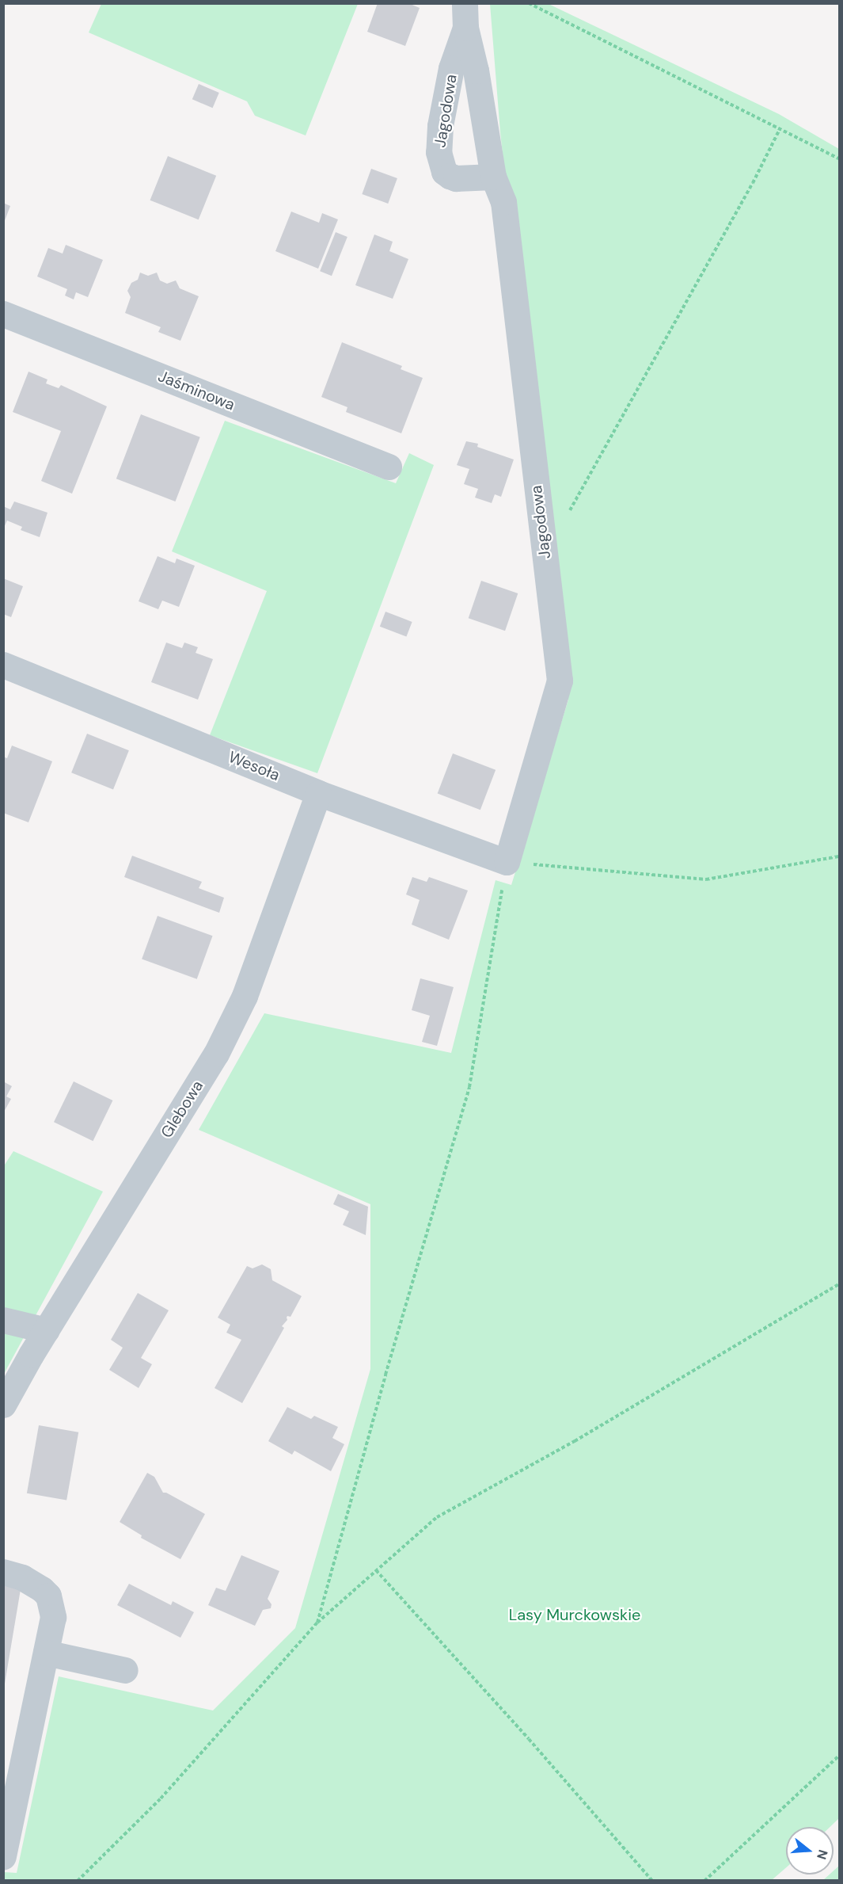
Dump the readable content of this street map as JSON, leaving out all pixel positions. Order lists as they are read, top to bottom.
{
  "streets": {
    "street": [
      "Jagodowa",
      "Jaśminowa",
      "Wesoła",
      "Glebowa"
    ]
  },
  "crossings": [
    ["Jagodowa", "Wesoła"],
    ["Wesoła", "Glebowa"]
  ],
  "parks": ["Lasy Murckowskie"],
  "north": "right"
}
